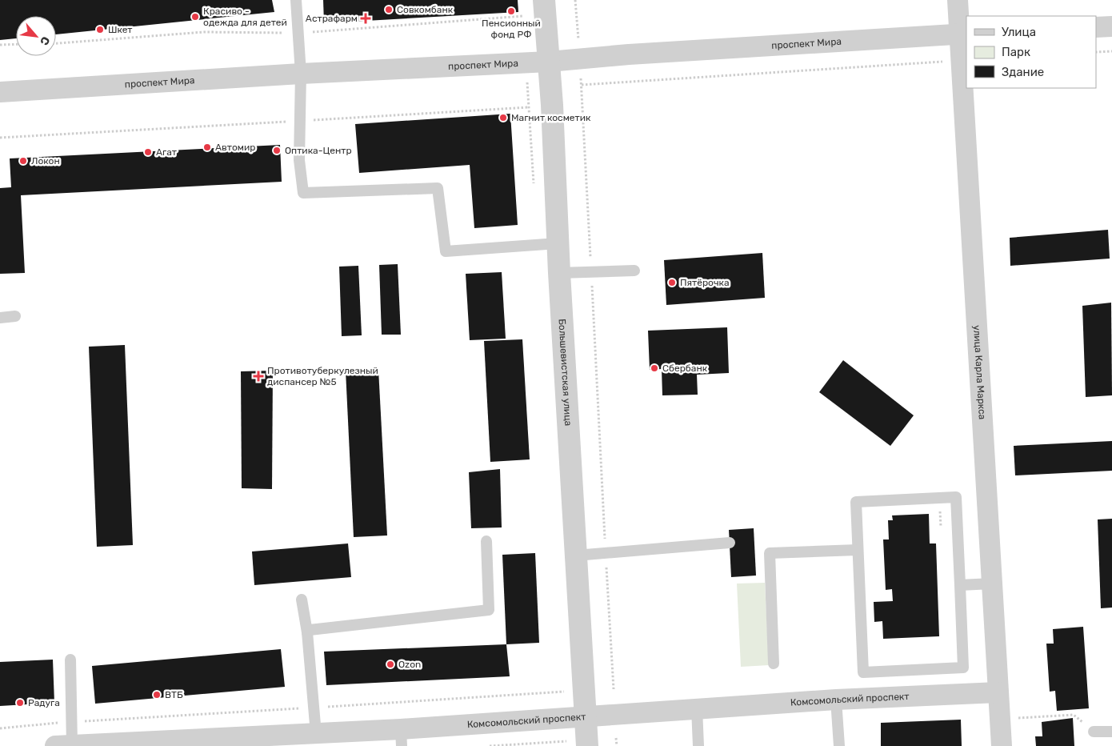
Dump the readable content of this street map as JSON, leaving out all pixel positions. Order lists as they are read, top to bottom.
{
  "streets": {
    "street": [
      "проспект Мира",
      "Большевистская улица",
      "улица Карла Маркса",
      "Комсомольский проспект"
    ]
  },
  "crossings": [
    ["проспект Мира", "Большевистская улица"],
    ["проспект Мира", "улица Карла Маркса"],
    ["Большевистская улица", "Комсомольский проспект"],
    ["улица Карла Маркса", "Комсомольский проспект"]
  ],
  "places": {
    "other": [
      "Совкомбанк",
      "Пенсионный фонд РФ",
      "Красиво - одежда для детей",
      "Шкет",
      "Магнит косметик",
      "Автомир",
      "Оптика-Центр",
      "Агат",
      "Локон",
      "Пятёрочка",
      "Сбербанк",
      "Ozon",
      "ВТБ",
      "Радуга"
    ],
    "health": ["Астрафарм", "Противотуберкулезный диспансер №5"]
  },
  "legend": ["Улица", "Парк", "Здание"],
  "north": "bottom right"
}
